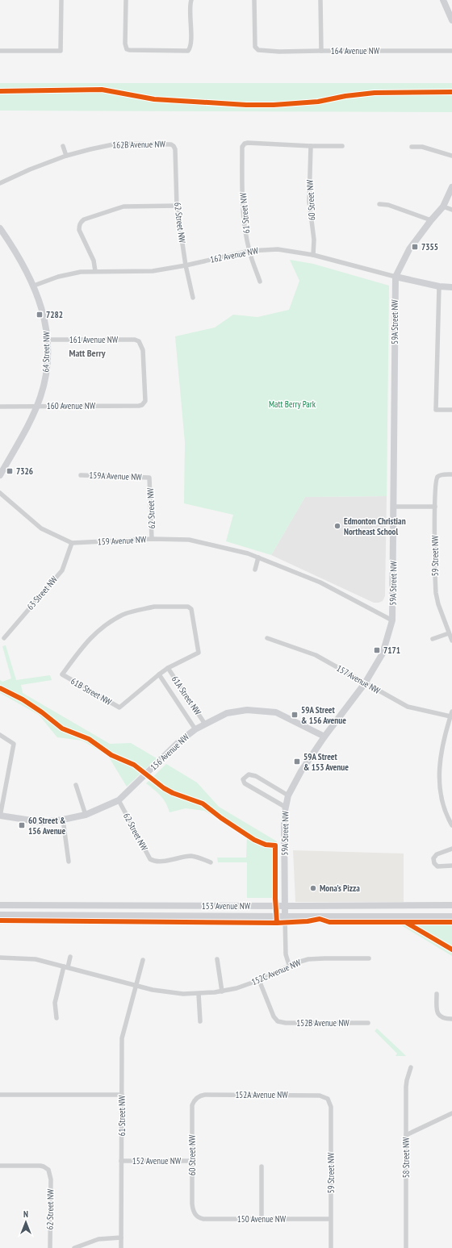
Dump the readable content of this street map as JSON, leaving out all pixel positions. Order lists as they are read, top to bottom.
{
  "streets": {
    "street": [
      "164 Avenue NW",
      "162B Avenue NW",
      "60 Street NW",
      "61 Street NW",
      "62 Street NW",
      "162 Avenue NW",
      "59A Street NW",
      "161 Avenue NW",
      "64 Street NW",
      "160 Avenue NW",
      "159A Avenue NW",
      "159 Avenue NW",
      "59 Street NW",
      "63 Street NW",
      "157 Avenue NW",
      "61B Street NW",
      "61A Street NW",
      "156 Avenue NW",
      "153 Avenue NW",
      "152C Avenue NW",
      "152B Avenue NW",
      "152A Avenue NW",
      "58 Street NW",
      "152 Avenue NW",
      "150 Avenue NW"
    ]
  },
  "crossings": [
    ["162B Avenue NW", "62 Street NW"],
    ["60 Street NW", "61 Street NW"],
    ["60 Street NW", "162 Avenue NW"],
    ["60 Street NW", "152A Avenue NW"],
    ["60 Street NW", "152 Avenue NW"],
    ["60 Street NW", "150 Avenue NW"],
    ["61 Street NW", "162 Avenue NW"],
    ["61 Street NW", "152C Avenue NW"],
    ["61 Street NW", "152 Avenue NW"],
    ["62 Street NW", "162 Avenue NW"],
    ["62 Street NW", "159A Avenue NW"],
    ["62 Street NW", "159 Avenue NW"],
    ["62 Street NW", "156 Avenue NW"],
    ["162 Avenue NW", "59A Street NW"],
    ["162 Avenue NW", "64 Street NW"],
    ["59A Street NW", "159 Avenue NW"],
    ["59A Street NW", "157 Avenue NW"],
    ["59A Street NW", "156 Avenue NW"],
    ["59A Street NW", "153 Avenue NW"],
    ["59A Street NW", "152C Avenue NW"],
    ["161 Avenue NW", "64 Street NW"],
    ["161 Avenue NW", "160 Avenue NW"],
    ["64 Street NW", "160 Avenue NW"],
    ["159 Avenue NW", "63 Street NW"],
    ["59 Street NW", "152A Avenue NW"],
    ["59 Street NW", "150 Avenue NW"],
    ["61B Street NW", "61A Street NW"],
    ["61A Street NW", "156 Avenue NW"],
    ["152C Avenue NW", "152B Avenue NW"]
  ],
  "districts": ["Matt Berry"],
  "parks": ["Matt Berry Park"],
  "places": {
    "transit": [
      "7355",
      "7282",
      "7326",
      "7171",
      "59A Street & 156 Avenue",
      "59A Street & 153 Avenue",
      "60 Street & 156 Avenue"
    ],
    "other": ["Edmonton Christian Northeast School", "Mona's Pizza"]
  },
  "north": "top"
}
